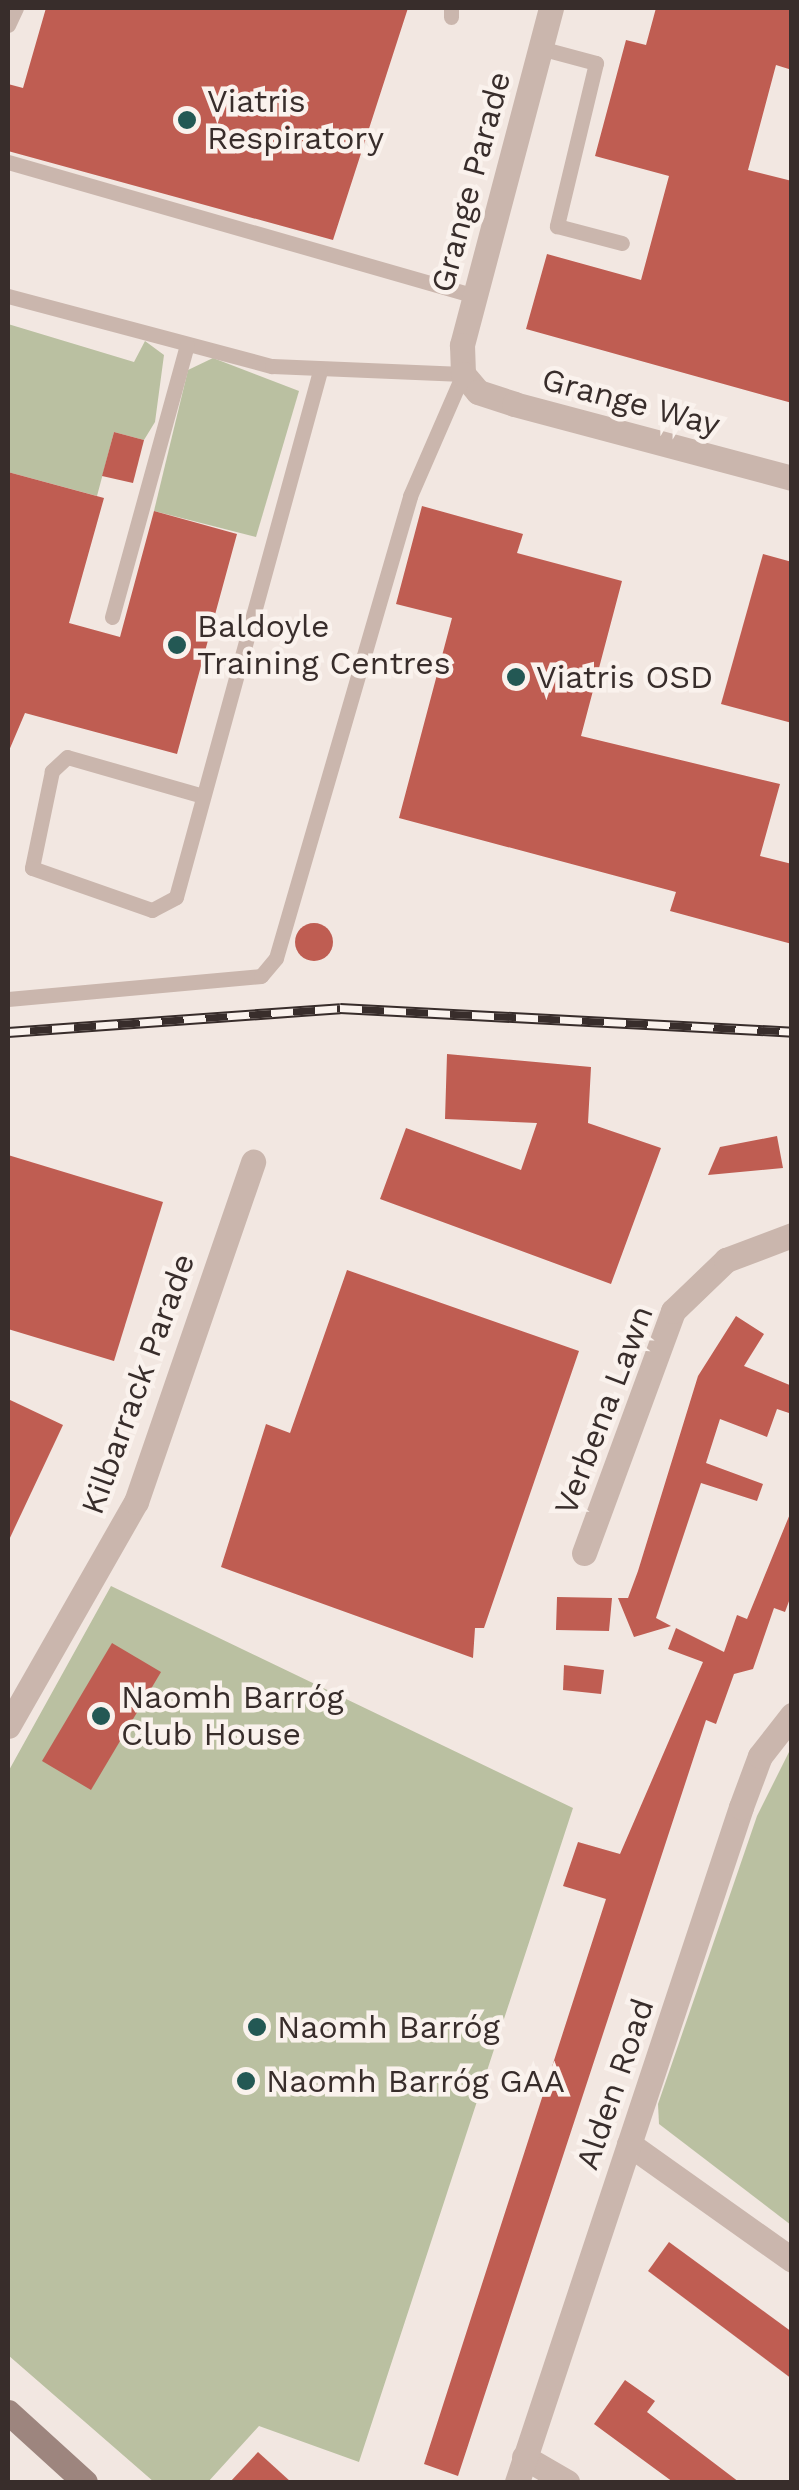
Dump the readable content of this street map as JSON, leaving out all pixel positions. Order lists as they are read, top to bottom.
{
  "streets": {
    "street": [
      "Grange Parade",
      "Grange Way",
      "Kilbarrack Parade",
      "Verbena Lawn",
      "Alden Road"
    ]
  },
  "crossings": [
    ["Grange Parade", "Grange Way"]
  ],
  "places": [
    "Viatris Respiratory",
    "Baldoyle Training Centres",
    "Viatris OSD",
    "Naomh Barróg Club House",
    "Naomh Barróg",
    "Naomh Barróg GAA"
  ]
}
